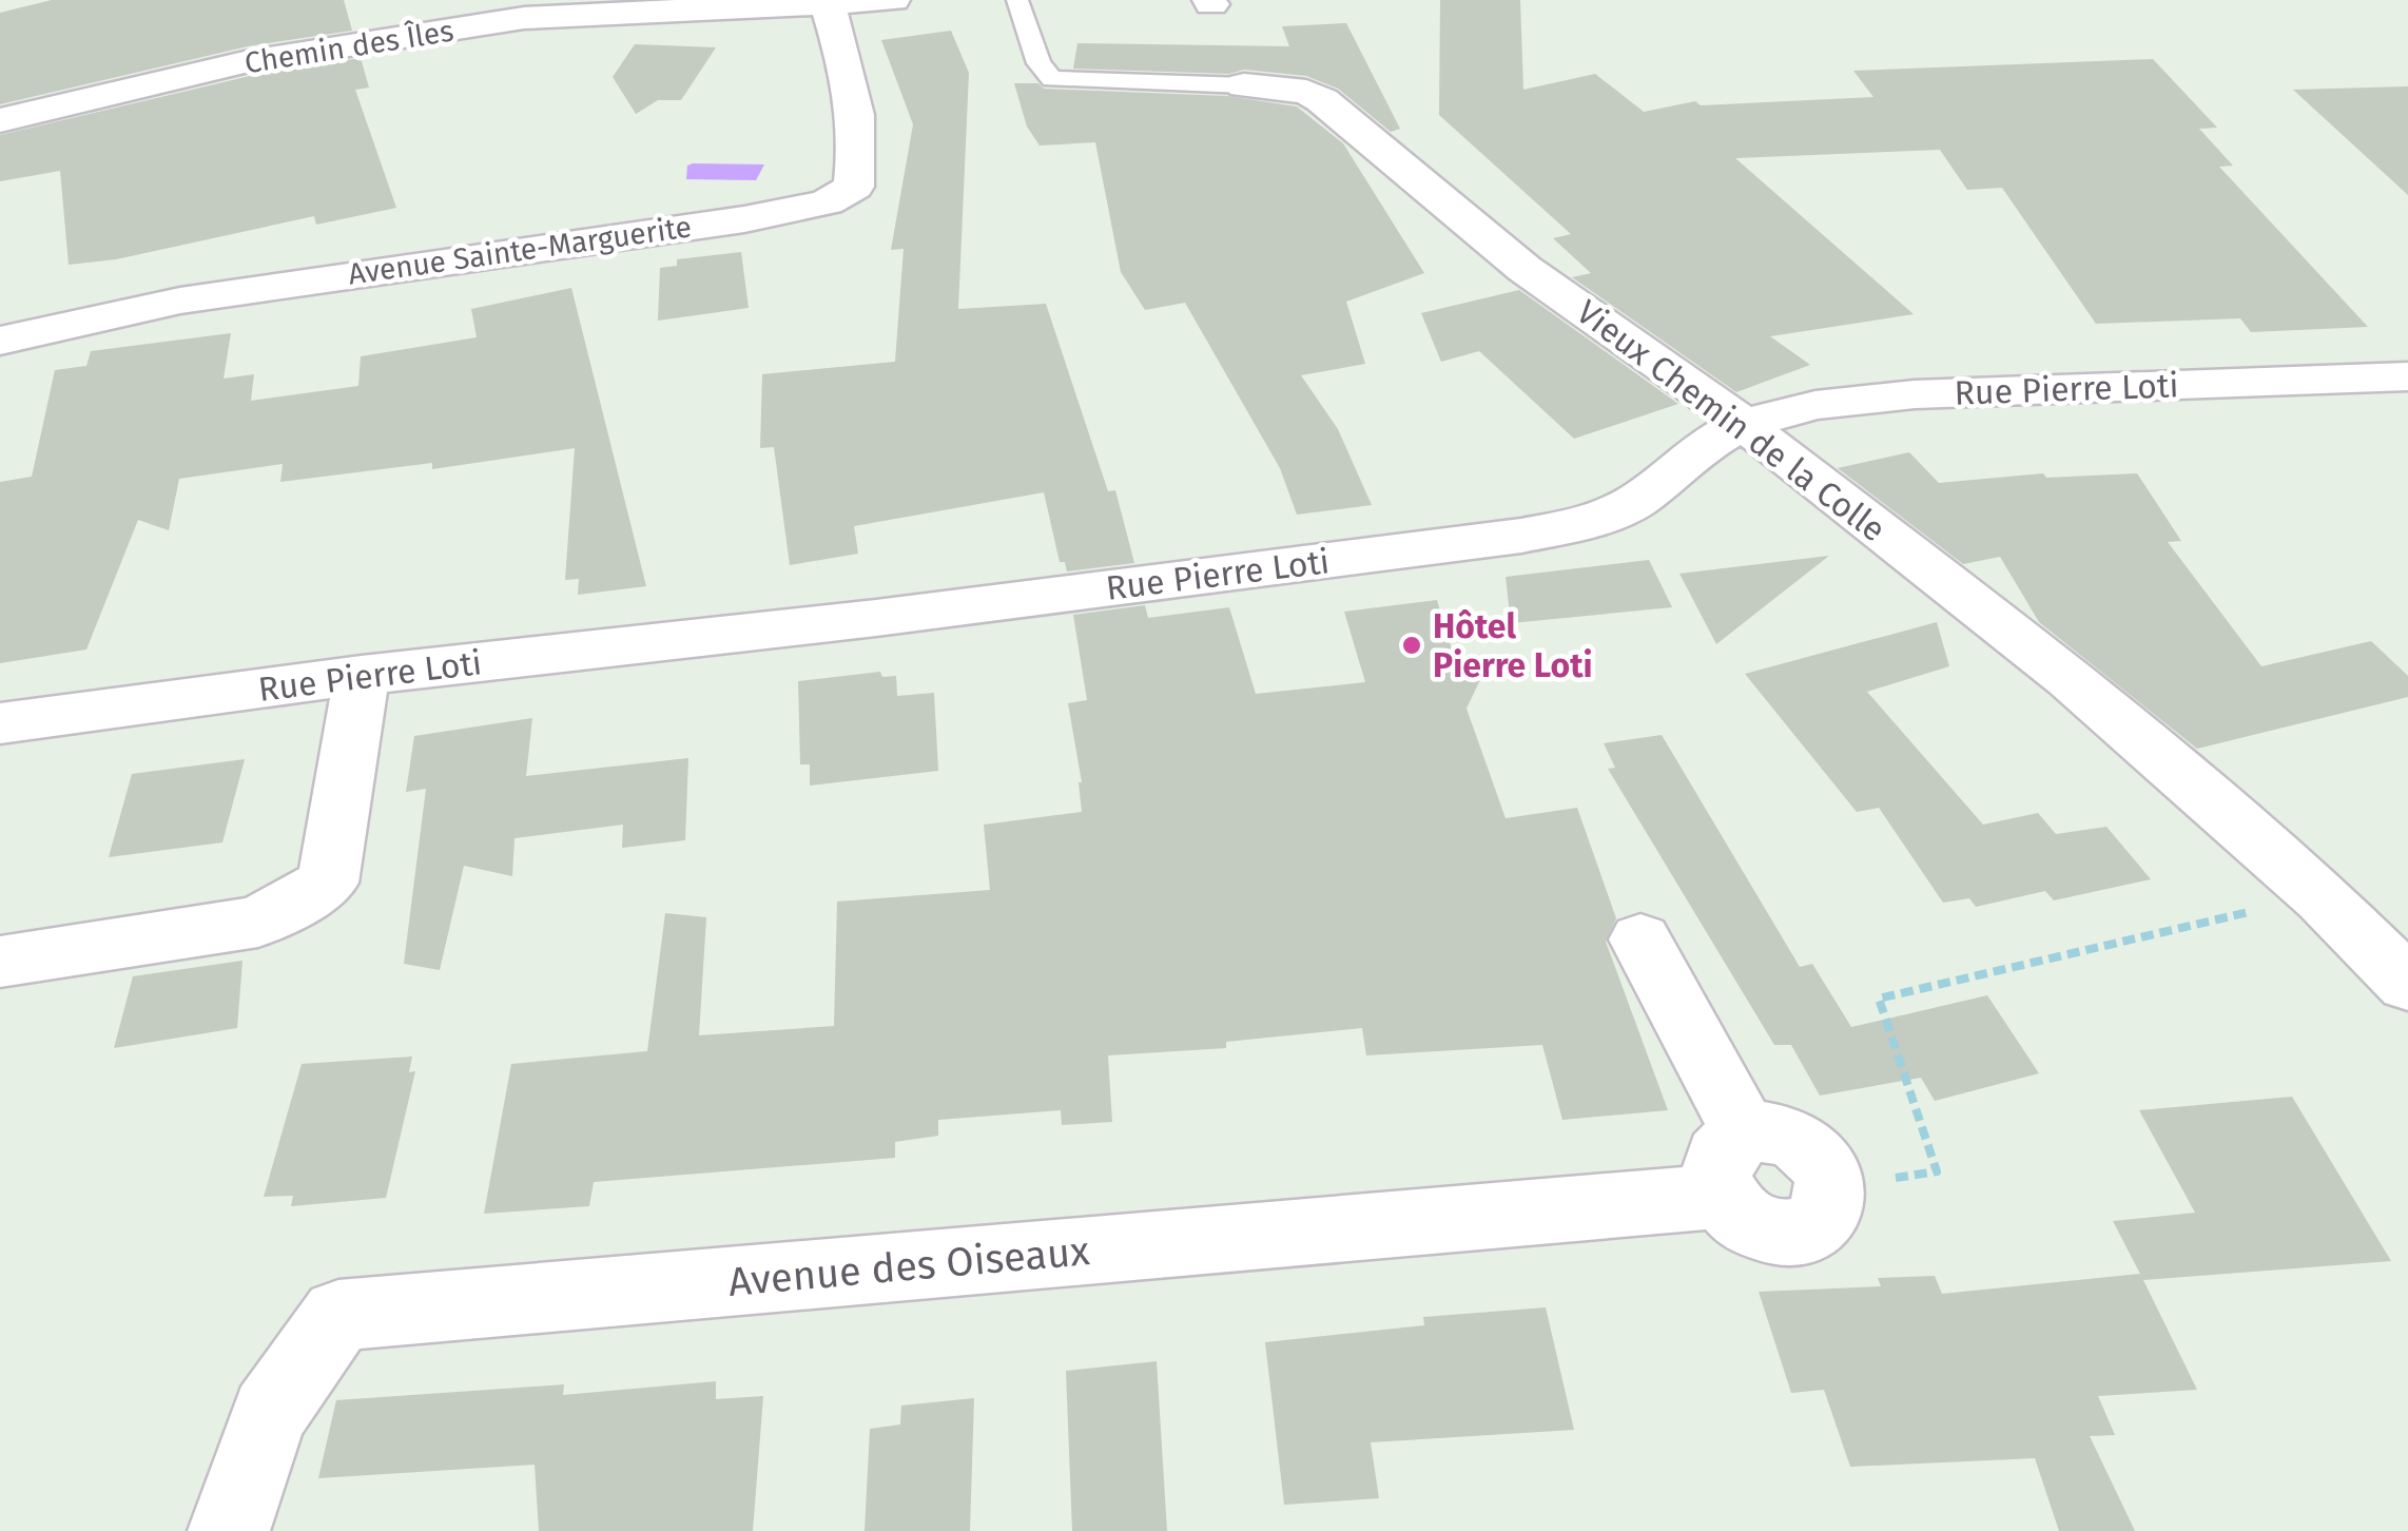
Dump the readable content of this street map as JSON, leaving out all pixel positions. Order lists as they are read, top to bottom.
{
  "streets": {
    "street": [
      "Chemin des Îles",
      "Avenue Sainte-Marguerite",
      "Rue Pierre Loti",
      "Vieux Chemin de la Colle",
      "Avenue des Oiseaux"
    ]
  },
  "crossings": [
    ["Chemin des Îles", "Avenue Sainte-Marguerite"],
    ["Rue Pierre Loti", "Vieux Chemin de la Colle"]
  ],
  "places": ["Hôtel Pierre Loti"]
}
